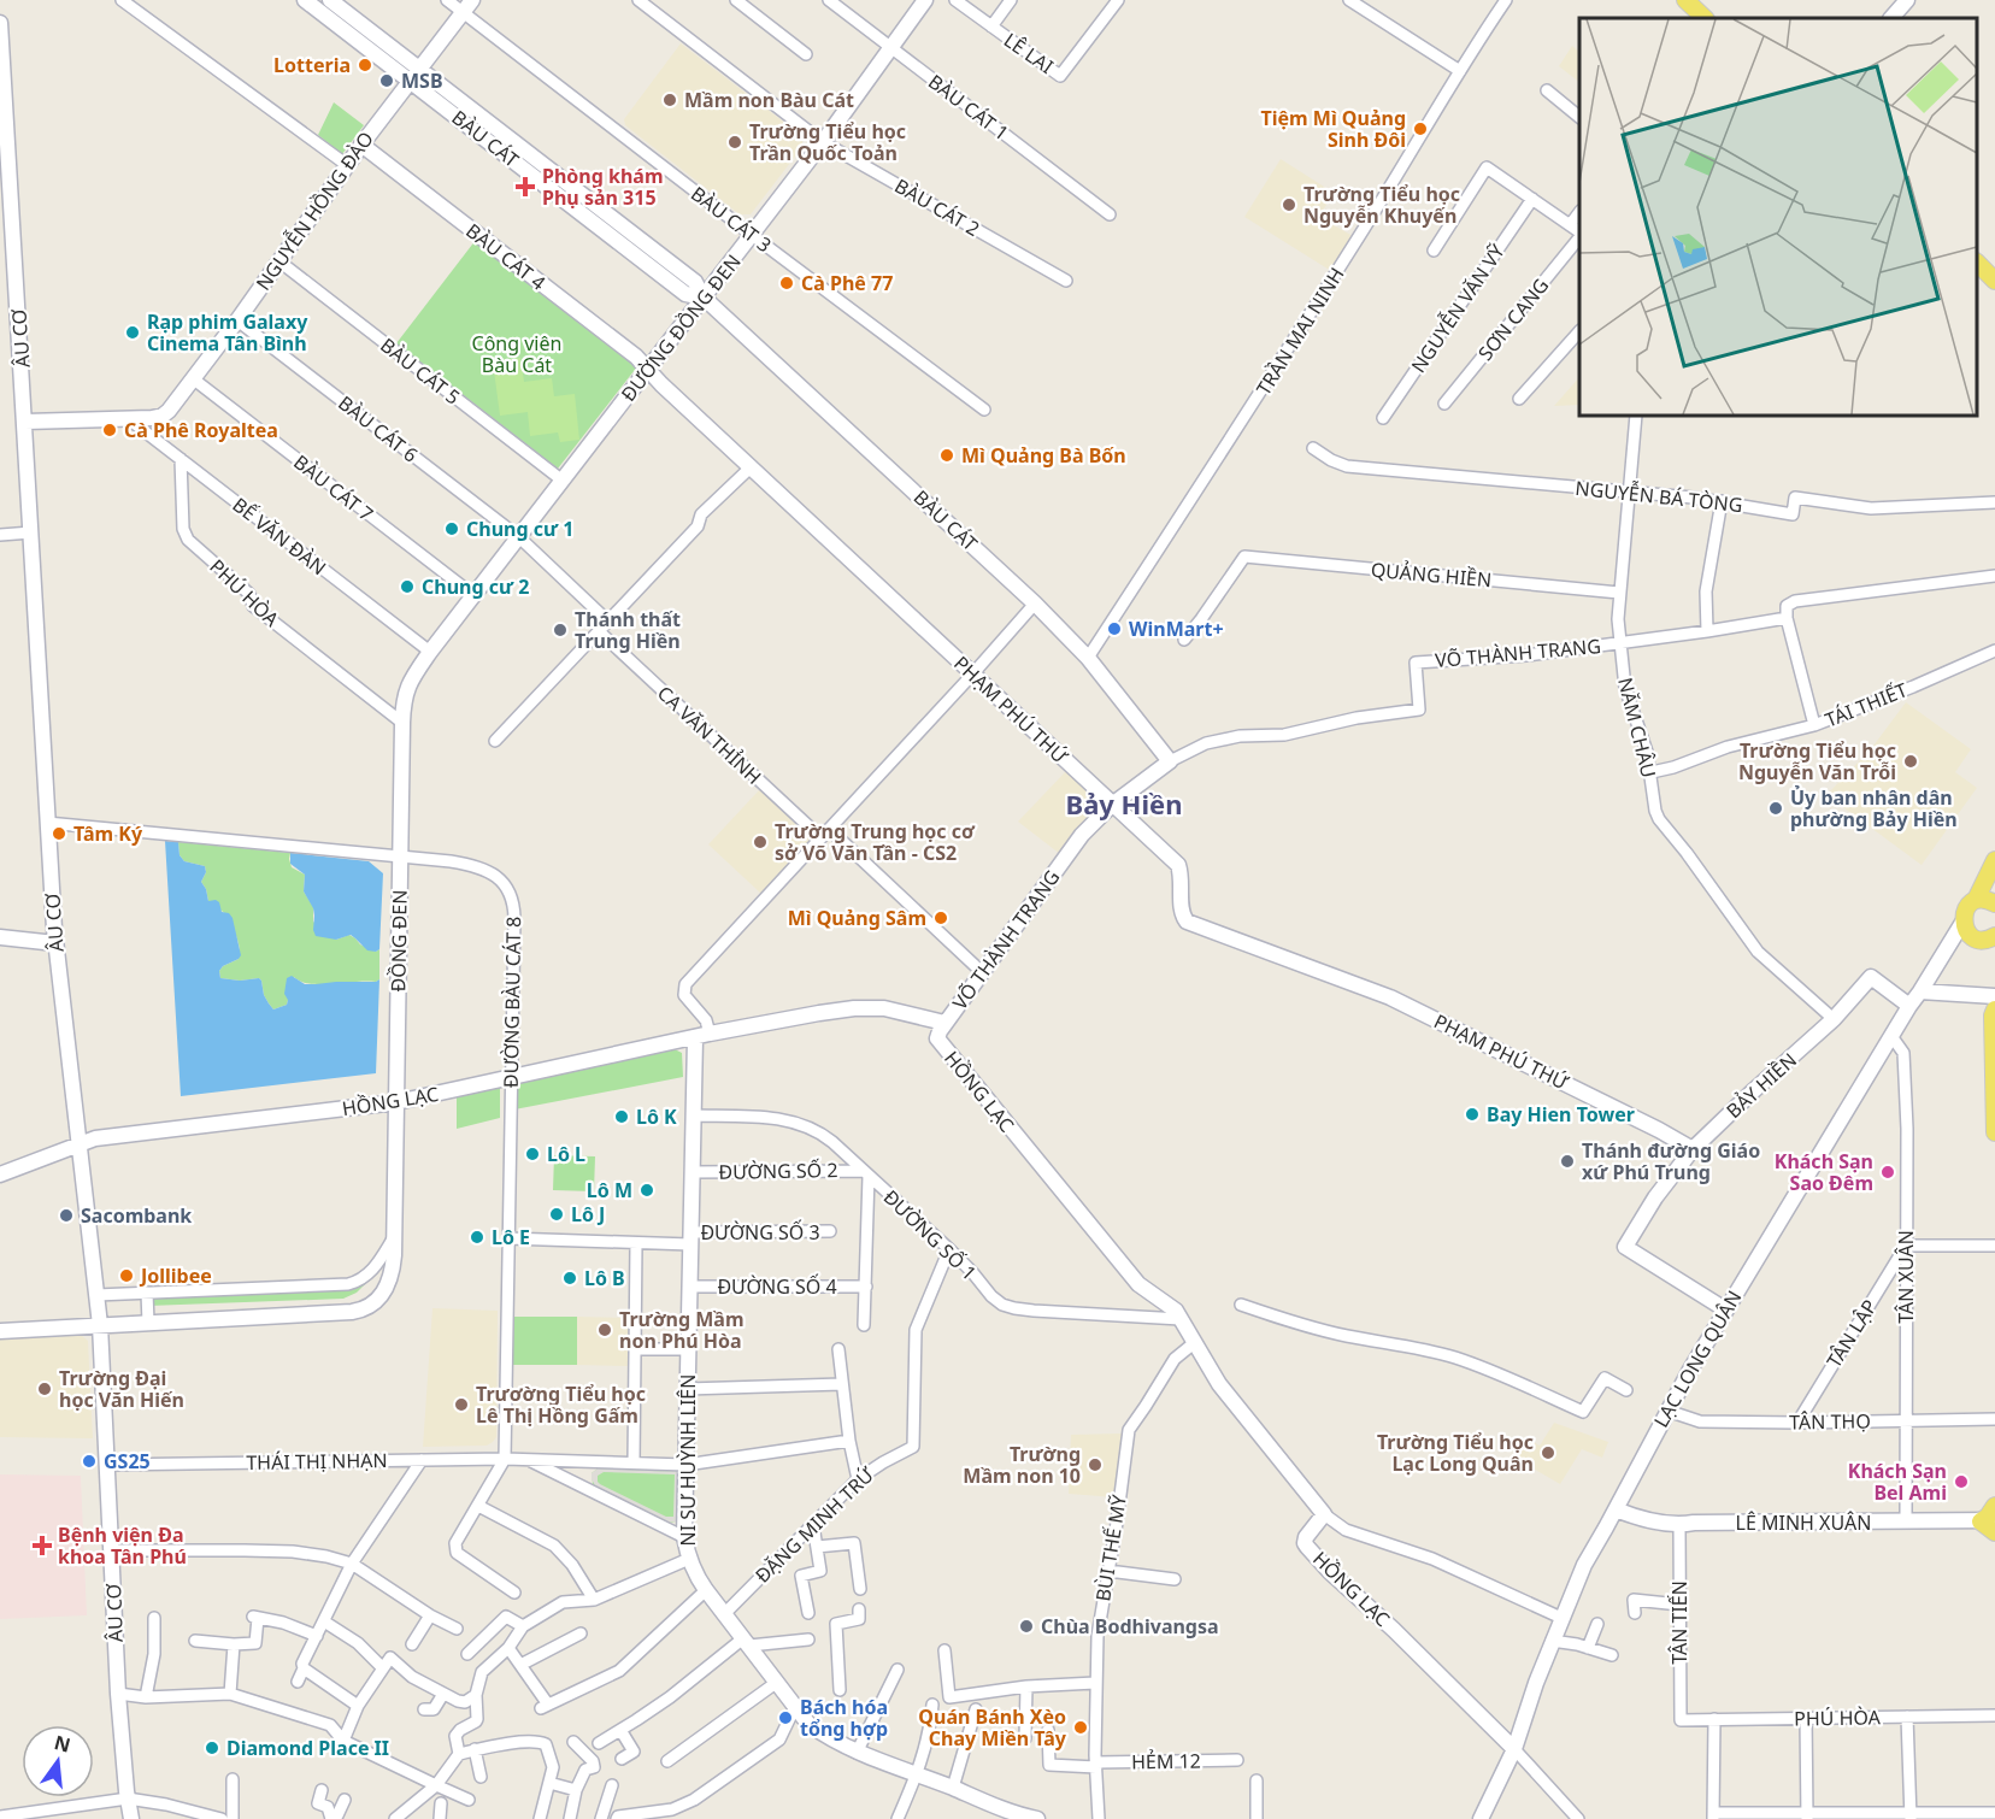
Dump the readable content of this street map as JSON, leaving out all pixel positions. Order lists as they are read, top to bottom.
{
  "streets": {
    "street": [
      "LÊ LAI",
      "BÀU CÁT 1",
      "BÀU CÁT",
      "BÀU CÁT 2",
      "NGUYỄN HỒNG ĐÀO",
      "BÀU CÁT 3",
      "BÀU CÁT 4",
      "NGUYỄN VĂN VỸ",
      "SƠN CANG",
      "ĐƯỜNG ĐỒNG ĐEN",
      "TRẦN MAI NINH",
      "ÂU CƠ",
      "BÀU CÁT 5",
      "BÀU CÁT 6",
      "BÀU CÁT 7",
      "NGUYỄN BÁ TÒNG",
      "BẾ VĂN ĐÀN",
      "QUẢNG HIỀN",
      "PHÚ HÒA",
      "VÕ THÀNH TRANG",
      "TÁI THIẾT",
      "PHẠM PHÚ THỨ",
      "NĂM CHÂU",
      "CA VĂN THỈNH",
      "ĐỒNG ĐEN",
      "ĐƯỜNG BÀU CÁT 8",
      "BẢY HIỀN",
      "HỒNG LẠC",
      "ĐƯỜNG SỐ 2",
      "ĐƯỜNG SỐ 3",
      "ĐƯỜNG SỐ 1",
      "TÂN XUÂN",
      "ĐƯỜNG SỐ 4",
      "TÂN LẬP",
      "LẠC LONG QUÂN",
      "TÂN THỌ",
      "NI SƯ HUỲNH LIÊN",
      "THÁI THỊ NHẠN",
      "LÊ MINH XUÂN",
      "ĐẶNG MINH TRỨ",
      "BÙI THẾ MỸ",
      "TÂN TIẾN",
      "HẺM 12"
    ]
  },
  "crossings": [
    ["BÀU CÁT 1", "ĐƯỜNG ĐỒNG ĐEN"],
    ["BÀU CÁT", "NGUYỄN HỒNG ĐÀO"],
    ["BÀU CÁT", "ĐƯỜNG ĐỒNG ĐEN"],
    ["BÀU CÁT", "TRẦN MAI NINH"],
    ["BÀU CÁT", "VÕ THÀNH TRANG"],
    ["BÀU CÁT 2", "ĐƯỜNG ĐỒNG ĐEN"],
    ["NGUYỄN HỒNG ĐÀO", "BÀU CÁT 3"],
    ["NGUYỄN HỒNG ĐÀO", "BÀU CÁT 4"],
    ["NGUYỄN HỒNG ĐÀO", "ÂU CƠ"],
    ["NGUYỄN HỒNG ĐÀO", "BÀU CÁT 5"],
    ["NGUYỄN HỒNG ĐÀO", "BÀU CÁT 6"],
    ["NGUYỄN HỒNG ĐÀO", "BÀU CÁT 7"],
    ["NGUYỄN HỒNG ĐÀO", "BẾ VĂN ĐÀN"],
    ["BÀU CÁT 3", "ĐƯỜNG ĐỒNG ĐEN"],
    ["BÀU CÁT 4", "ĐƯỜNG ĐỒNG ĐEN"],
    ["BÀU CÁT 4", "PHẠM PHÚ THỨ"],
    ["ĐƯỜNG ĐỒNG ĐEN", "BÀU CÁT 5"],
    ["ĐƯỜNG ĐỒNG ĐEN", "BÀU CÁT 6"],
    ["ĐƯỜNG ĐỒNG ĐEN", "BÀU CÁT 7"],
    ["ĐƯỜNG ĐỒNG ĐEN", "BẾ VĂN ĐÀN"],
    ["ĐƯỜNG ĐỒNG ĐEN", "PHẠM PHÚ THỨ"],
    ["ĐƯỜNG ĐỒNG ĐEN", "ĐỒNG ĐEN"],
    ["ÂU CƠ", "ĐỒNG ĐEN"],
    ["ÂU CƠ", "ĐƯỜNG BÀU CÁT 8"],
    ["ÂU CƠ", "HỒNG LẠC"],
    ["ÂU CƠ", "THÁI THỊ NHẠN"],
    ["BÀU CÁT 6", "CA VĂN THỈNH"],
    ["NGUYỄN BÁ TÒNG", "NĂM CHÂU"],
    ["BẾ VĂN ĐÀN", "PHÚ HÒA"],
    ["BẾ VĂN ĐÀN", "ĐỒNG ĐEN"],
    ["QUẢNG HIỀN", "NĂM CHÂU"],
    ["PHÚ HÒA", "ĐỒNG ĐEN"],
    ["PHÚ HÒA", "TÂN TIẾN"],
    ["VÕ THÀNH TRANG", "PHẠM PHÚ THỨ"],
    ["VÕ THÀNH TRANG", "NĂM CHÂU"],
    ["VÕ THÀNH TRANG", "CA VĂN THỈNH"],
    ["VÕ THÀNH TRANG", "HỒNG LẠC"],
    ["TÁI THIẾT", "NĂM CHÂU"],
    ["PHẠM PHÚ THỨ", "BẢY HIỀN"],
    ["NĂM CHÂU", "BẢY HIỀN"],
    ["ĐỒNG ĐEN", "ĐƯỜNG BÀU CÁT 8"],
    ["ĐỒNG ĐEN", "HỒNG LẠC"],
    ["ĐƯỜNG BÀU CÁT 8", "HỒNG LẠC"],
    ["ĐƯỜNG BÀU CÁT 8", "ĐƯỜNG SỐ 3"],
    ["ĐƯỜNG BÀU CÁT 8", "THÁI THỊ NHẠN"],
    ["BẢY HIỀN", "LẠC LONG QUÂN"],
    ["HỒNG LẠC", "ĐƯỜNG SỐ 1"],
    ["HỒNG LẠC", "LẠC LONG QUÂN"],
    ["HỒNG LẠC", "NI SƯ HUỲNH LIÊN"],
    ["HỒNG LẠC", "BÙI THẾ MỸ"],
    ["ĐƯỜNG SỐ 2", "ĐƯỜNG SỐ 1"],
    ["ĐƯỜNG SỐ 2", "NI SƯ HUỲNH LIÊN"],
    ["ĐƯỜNG SỐ 3", "NI SƯ HUỲNH LIÊN"],
    ["ĐƯỜNG SỐ 1", "NI SƯ HUỲNH LIÊN"],
    ["ĐƯỜNG SỐ 1", "ĐẶNG MINH TRỨ"],
    ["TÂN XUÂN", "TÂN LẬP"],
    ["TÂN XUÂN", "LẠC LONG QUÂN"],
    ["TÂN XUÂN", "TÂN THỌ"],
    ["TÂN XUÂN", "LÊ MINH XUÂN"],
    ["ĐƯỜNG SỐ 4", "NI SƯ HUỲNH LIÊN"],
    ["TÂN LẬP", "TÂN THỌ"],
    ["LẠC LONG QUÂN", "TÂN THỌ"],
    ["LẠC LONG QUÂN", "LÊ MINH XUÂN"],
    ["NI SƯ HUỲNH LIÊN", "THÁI THỊ NHẠN"],
    ["NI SƯ HUỲNH LIÊN", "ĐẶNG MINH TRỨ"],
    ["LÊ MINH XUÂN", "TÂN TIẾN"],
    ["BÙI THẾ MỸ", "HẺM 12"]
  ],
  "districts": ["Bảy Hiền"],
  "parks": ["Công viên Bàu Cát"],
  "places": {
    "other": [
      "Lotteria",
      "MSB",
      "Mầm non Bàu Cát",
      "Tiệm Mì Quảng Sinh Đôi",
      "Trường Tiểu học Trần Quốc Toản",
      "Trường Tiểu học Nguyễn Khuyến",
      "Cà Phê 77",
      "Rạp phim Galaxy Cinema Tân Bình",
      "Cà Phê Royaltea",
      "Mì Quảng Bà Bốn",
      "Chung cư 1",
      "Chung cư 2",
      "WinMart+",
      "Thánh thất Trung Hiền",
      "Trường Tiểu học Nguyễn Văn Trỗi",
      "Ủy ban nhân dân phường Bảy Hiền",
      "Tâm Ký",
      "Trường Trung học cơ sở Võ Văn Tần - CS2",
      "Mì Quảng Sâm",
      "Bay Hien Tower",
      "Lô K",
      "Lô L",
      "Thánh đường Giáo xứ Phú Trung",
      "Khách Sạn Sao Đêm",
      "Lô M",
      "Lô J",
      "Sacombank",
      "Lô E",
      "Jollibee",
      "Lô B",
      "Trường Mầm non Phú Hòa",
      "Trường Đại học Văn Hiến",
      "Trươờng Tiểu học Lê Thị Hồng Gấm",
      "Trường Tiểu học Lạc Long Quân",
      "GS25",
      "Trường Mầm non 10",
      "Khách Sạn Bel Ami",
      "Chùa Bodhivangsa",
      "Bách hóa tổng hợp",
      "Quán Bánh Xèo Chay Miền Tây",
      "Diamond Place II"
    ],
    "health": ["Phòng khám Phụ sản 315", "Bệnh viện Đa khoa Tân Phú"]
  },
  "north": "top"
}
